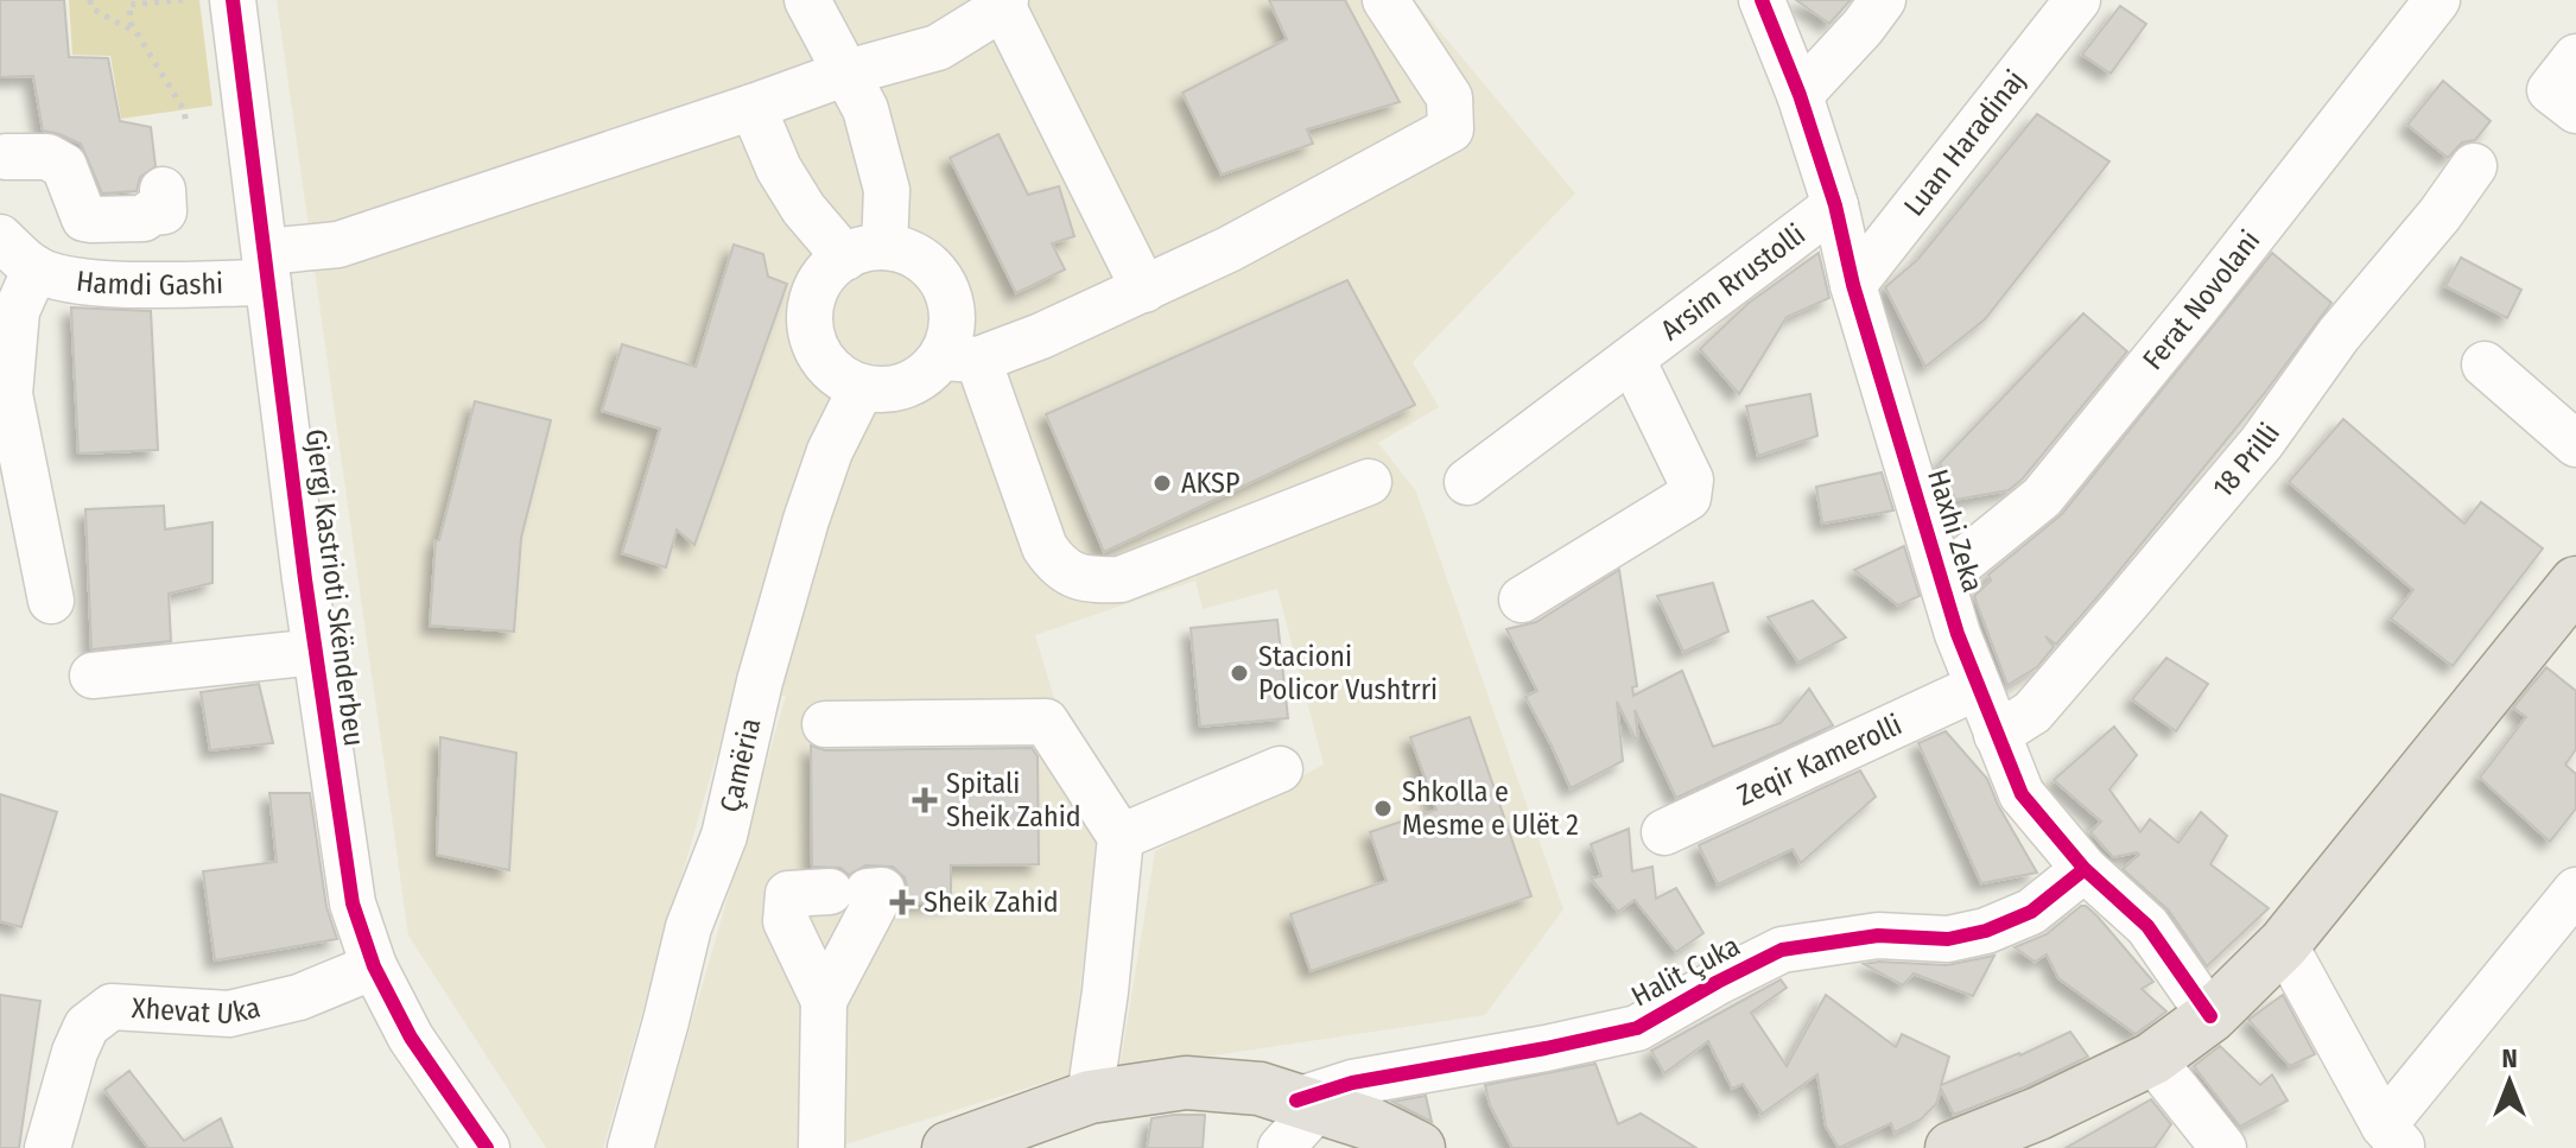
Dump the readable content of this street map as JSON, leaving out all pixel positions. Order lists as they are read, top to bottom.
{
  "streets": {
    "street": [
      "Luan Haradinaj",
      "Hamdi Gashi",
      "Arsim Rrustolli",
      "Ferat Novolani",
      "18 Prilli",
      "Haxhi Zeka",
      "Gjergj Kastrioti Skënderbeu",
      "Zeqir Kamerolli",
      "Çamëria",
      "Halit Çuka",
      "Xhevat Uka"
    ]
  },
  "crossings": [
    ["Luan Haradinaj", "Haxhi Zeka"],
    ["Hamdi Gashi", "Gjergj Kastrioti Skënderbeu"],
    ["Arsim Rrustolli", "Haxhi Zeka"],
    ["Ferat Novolani", "Haxhi Zeka"],
    ["18 Prilli", "Haxhi Zeka"],
    ["Haxhi Zeka", "Zeqir Kamerolli"],
    ["Haxhi Zeka", "Halit Çuka"],
    ["Gjergj Kastrioti Skënderbeu", "Xhevat Uka"]
  ],
  "places": {
    "other": ["AKSP", "Stacioni Policor Vushtrri", "Shkolla e Mesme e Ulët 2"],
    "health": ["Spitali Sheik Zahid", "Sheik Zahid"]
  },
  "north": "top"
}
